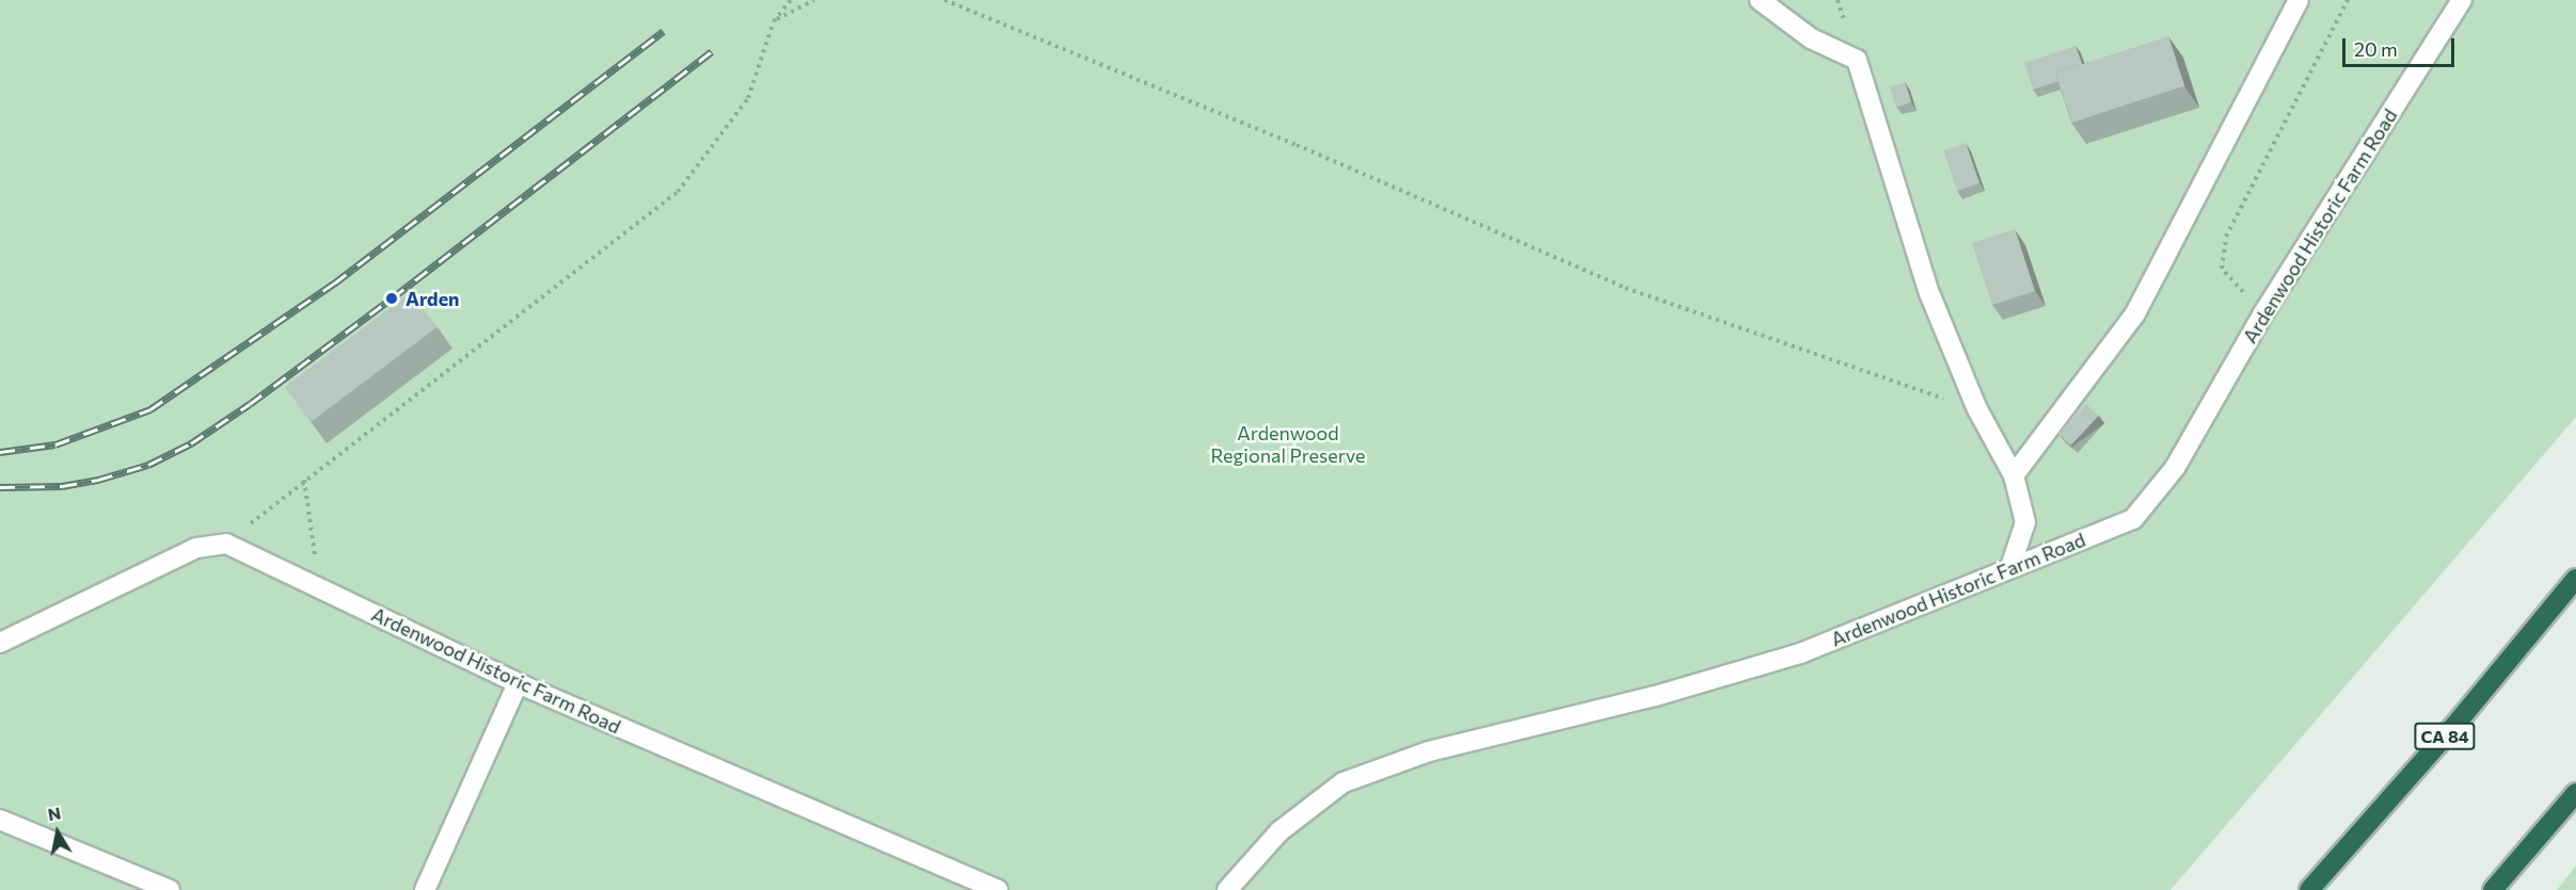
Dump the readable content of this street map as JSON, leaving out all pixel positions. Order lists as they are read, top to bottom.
{
  "streets": {
    "highway": ["CA 84"],
    "street": ["Ardenwood Historic Farm Road"]
  },
  "parks": ["Ardenwood Regional Preserve"],
  "places": ["Arden"],
  "scale_bar": "20 m",
  "north": "top"
}
